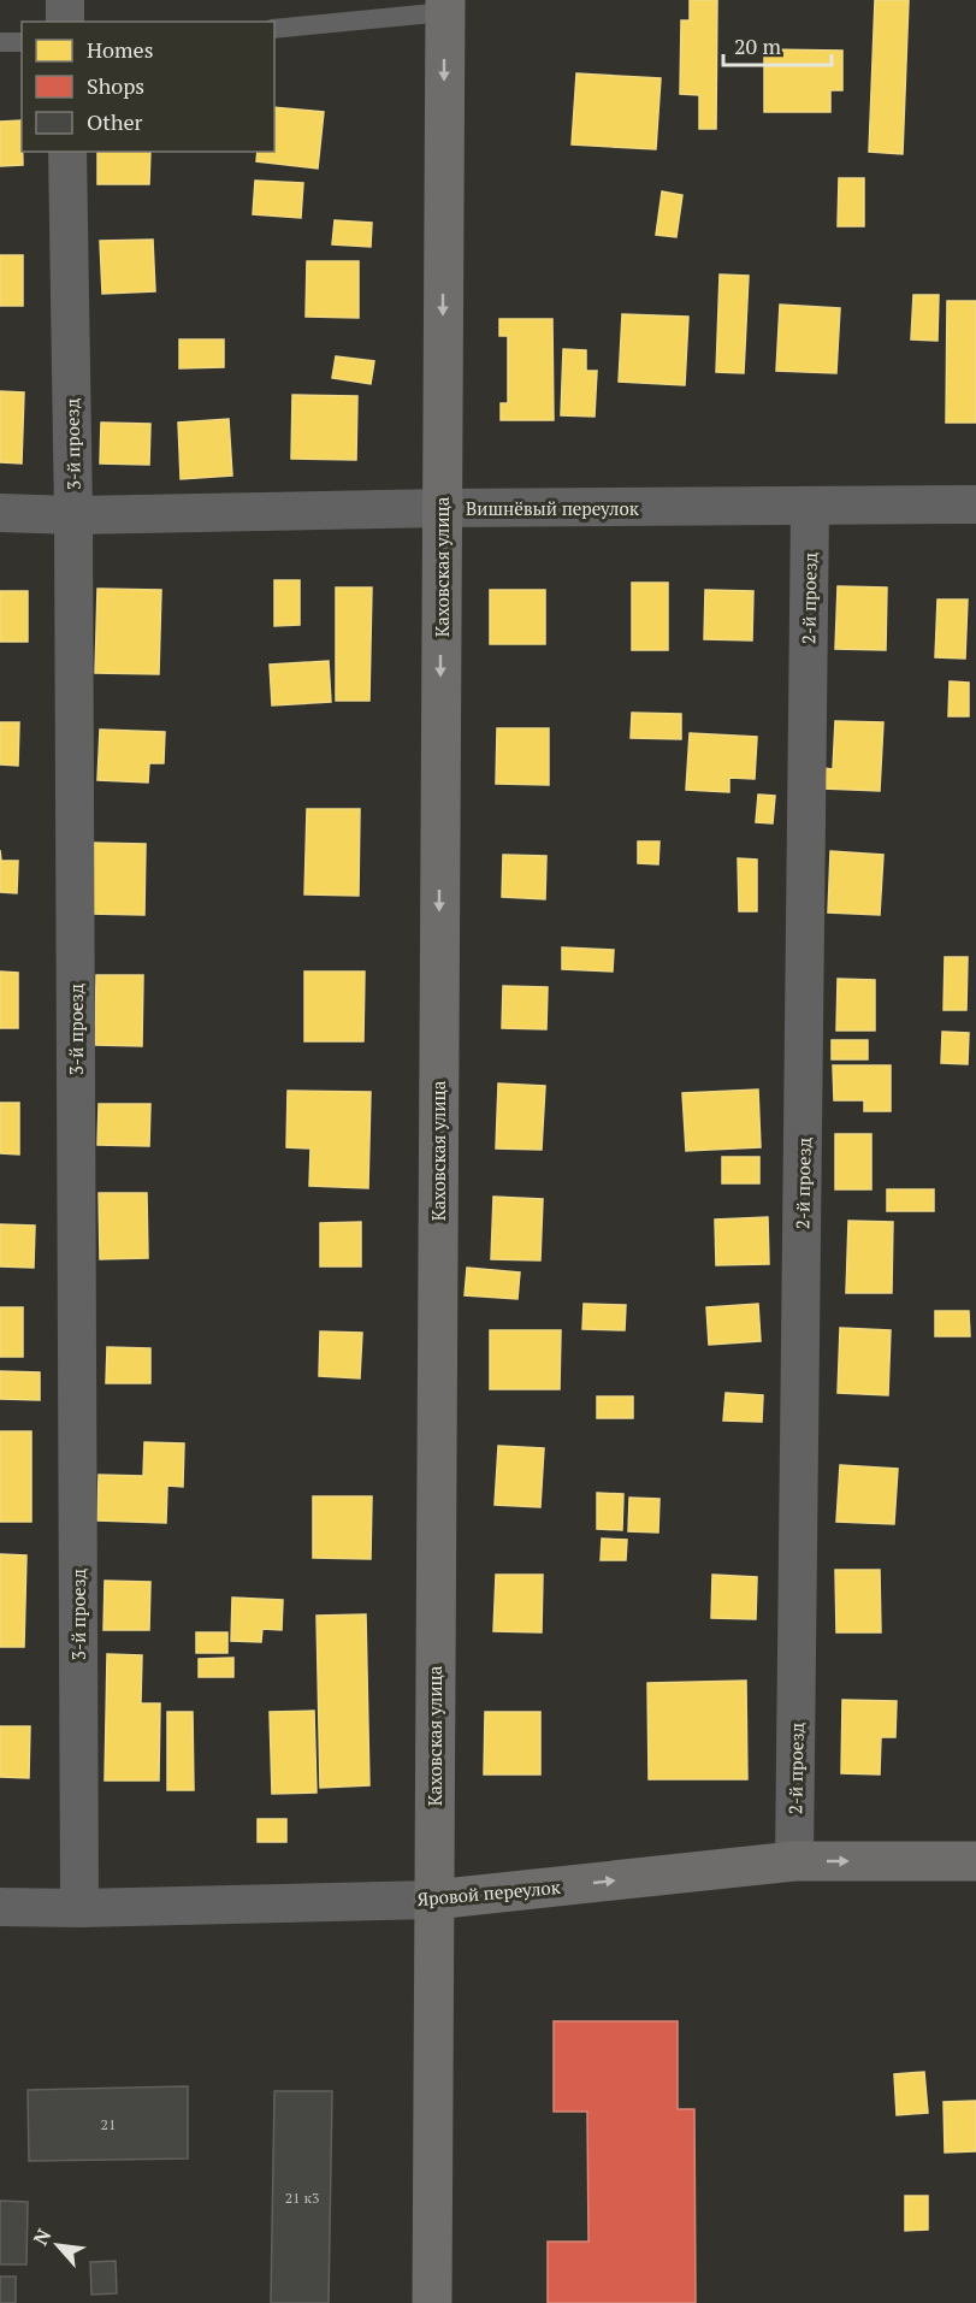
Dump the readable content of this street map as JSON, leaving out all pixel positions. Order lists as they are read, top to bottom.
{
  "streets": {
    "main road": ["Каховская улица", "Яровой переулок"],
    "street": ["3-й проезд", "Вишнёвый переулок", "2-й проезд"]
  },
  "crossings": [
    ["3-й проезд", "Вишнёвый переулок"],
    ["3-й проезд", "Яровой переулок"],
    ["Вишнёвый переулок", "Каховская улица"],
    ["Вишнёвый переулок", "2-й проезд"],
    ["Каховская улица", "Яровой переулок"],
    ["2-й проезд", "Яровой переулок"]
  ],
  "one_way": ["Каховская улица", "Яровой переулок"],
  "house_numbers": ["21", "21 к3"],
  "legend": ["Homes", "Shops", "Other"],
  "scale_bar": "20 m",
  "north": "top left"
}
